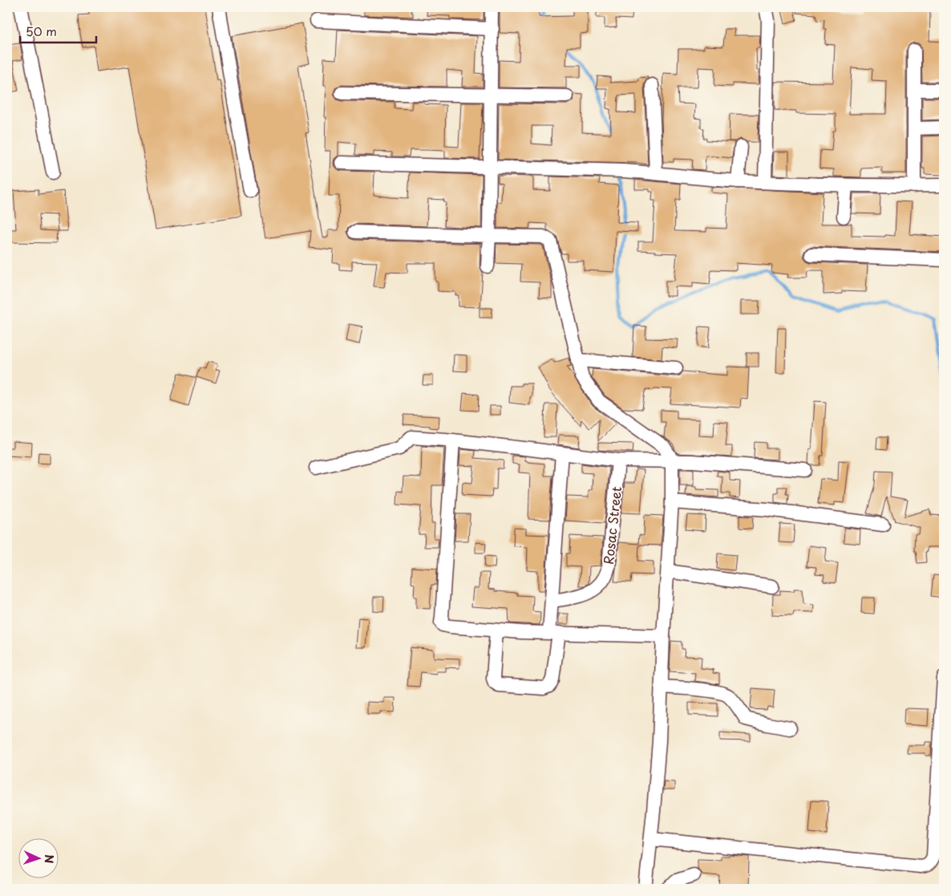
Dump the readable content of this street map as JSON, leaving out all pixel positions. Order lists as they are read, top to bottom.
{
  "streets": {
    "street": ["Rosac Street"]
  },
  "scale_bar": "50 m",
  "north": "right"
}
